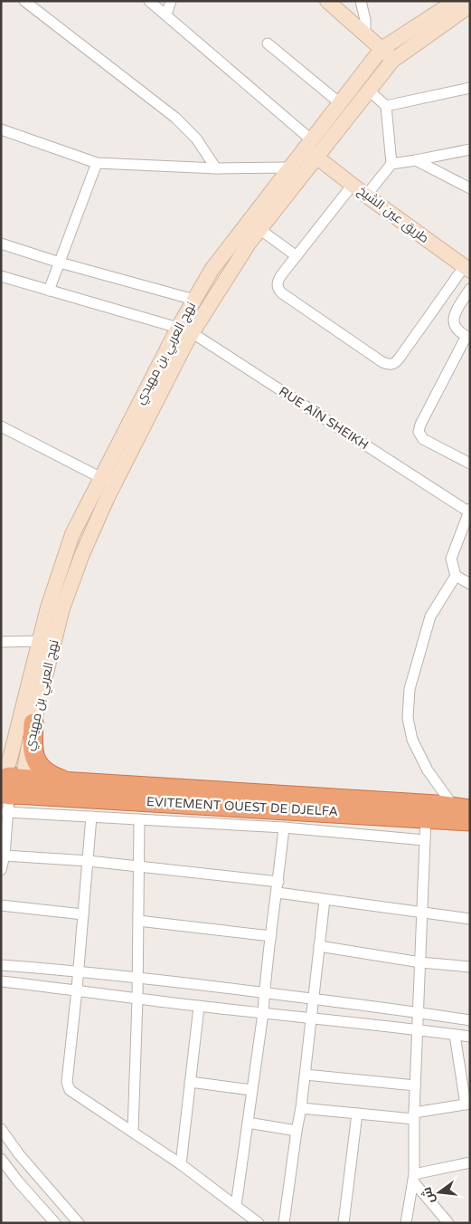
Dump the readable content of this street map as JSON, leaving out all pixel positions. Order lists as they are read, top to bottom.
{
  "streets": {
    "highway": ["EVITEMENT OUEST DE DJELFA"],
    "main road": ["طريق عين الشيخ", "نهج العربي بن مهيدي"],
    "street": ["RUE AÏN SHEIKH"]
  },
  "crossings": [
    ["طريق عين الشيخ", "نهج العربي بن مهيدي"],
    ["نهج العربي بن مهيدي", "RUE AÏN SHEIKH"],
    ["نهج العربي بن مهيدي", "EVITEMENT OUEST DE DJELFA"]
  ],
  "north": "left"
}
